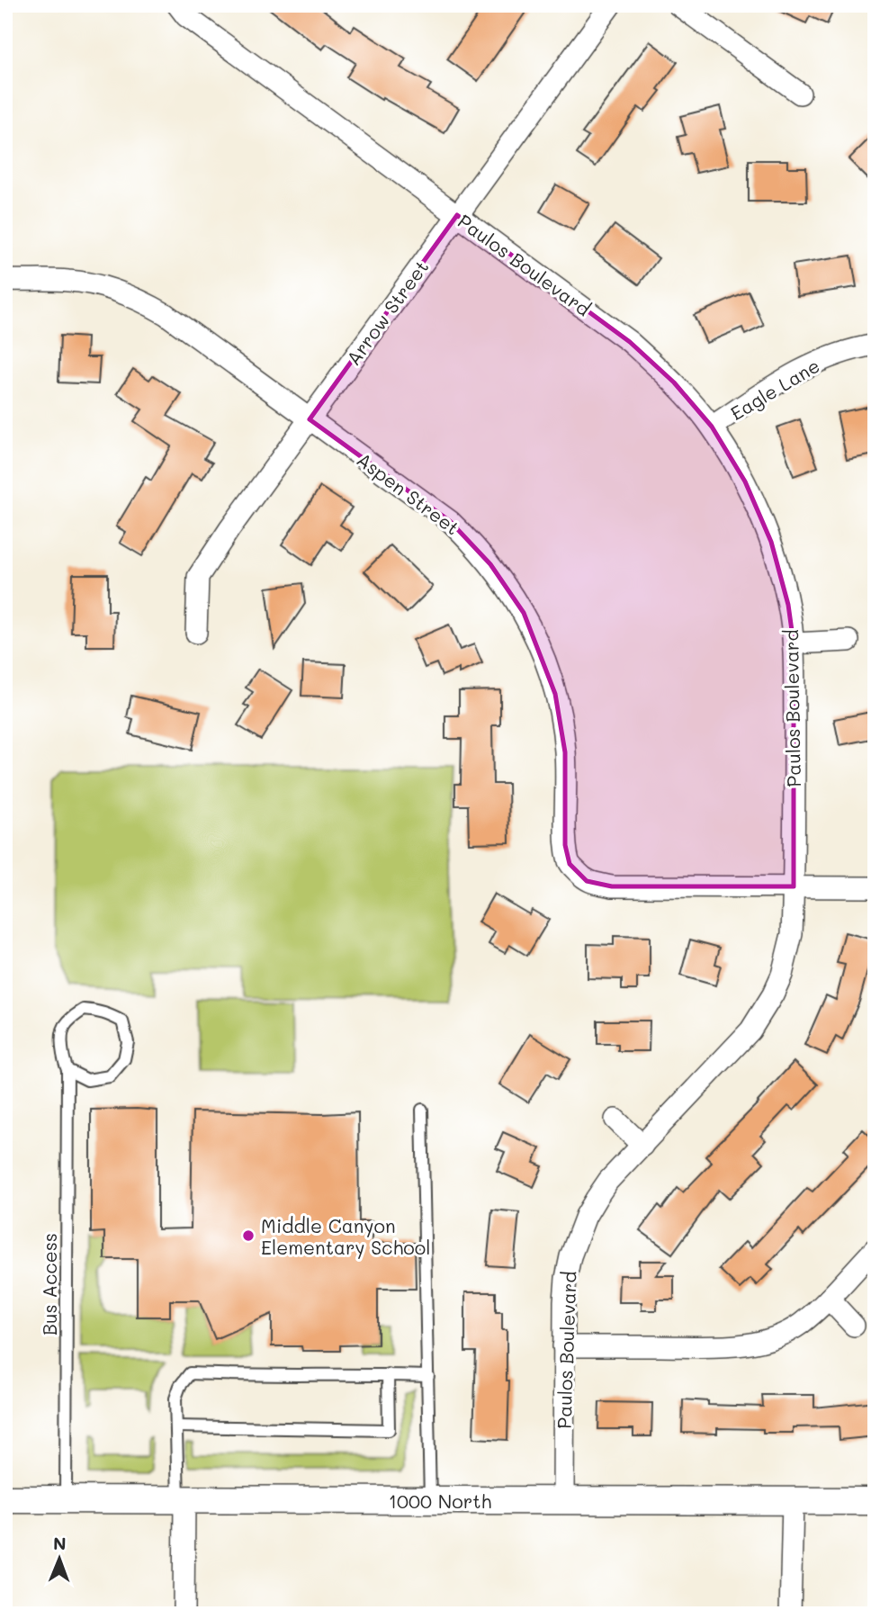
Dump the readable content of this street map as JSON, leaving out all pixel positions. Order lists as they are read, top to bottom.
{
  "streets": {
    "street": [
      "Paulos Boulevard",
      "Arrow Street",
      "Eagle Lane",
      "Aspen Street",
      "1000 North"
    ],
    "lane": ["Bus Access"]
  },
  "crossings": [
    ["Paulos Boulevard", "Arrow Street"],
    ["Paulos Boulevard", "Eagle Lane"],
    ["Paulos Boulevard", "Aspen Street"],
    ["Paulos Boulevard", "1000 North"],
    ["Arrow Street", "Aspen Street"],
    ["Bus Access", "1000 North"]
  ],
  "places": ["Middle Canyon Elementary School"],
  "north": "top"
}
